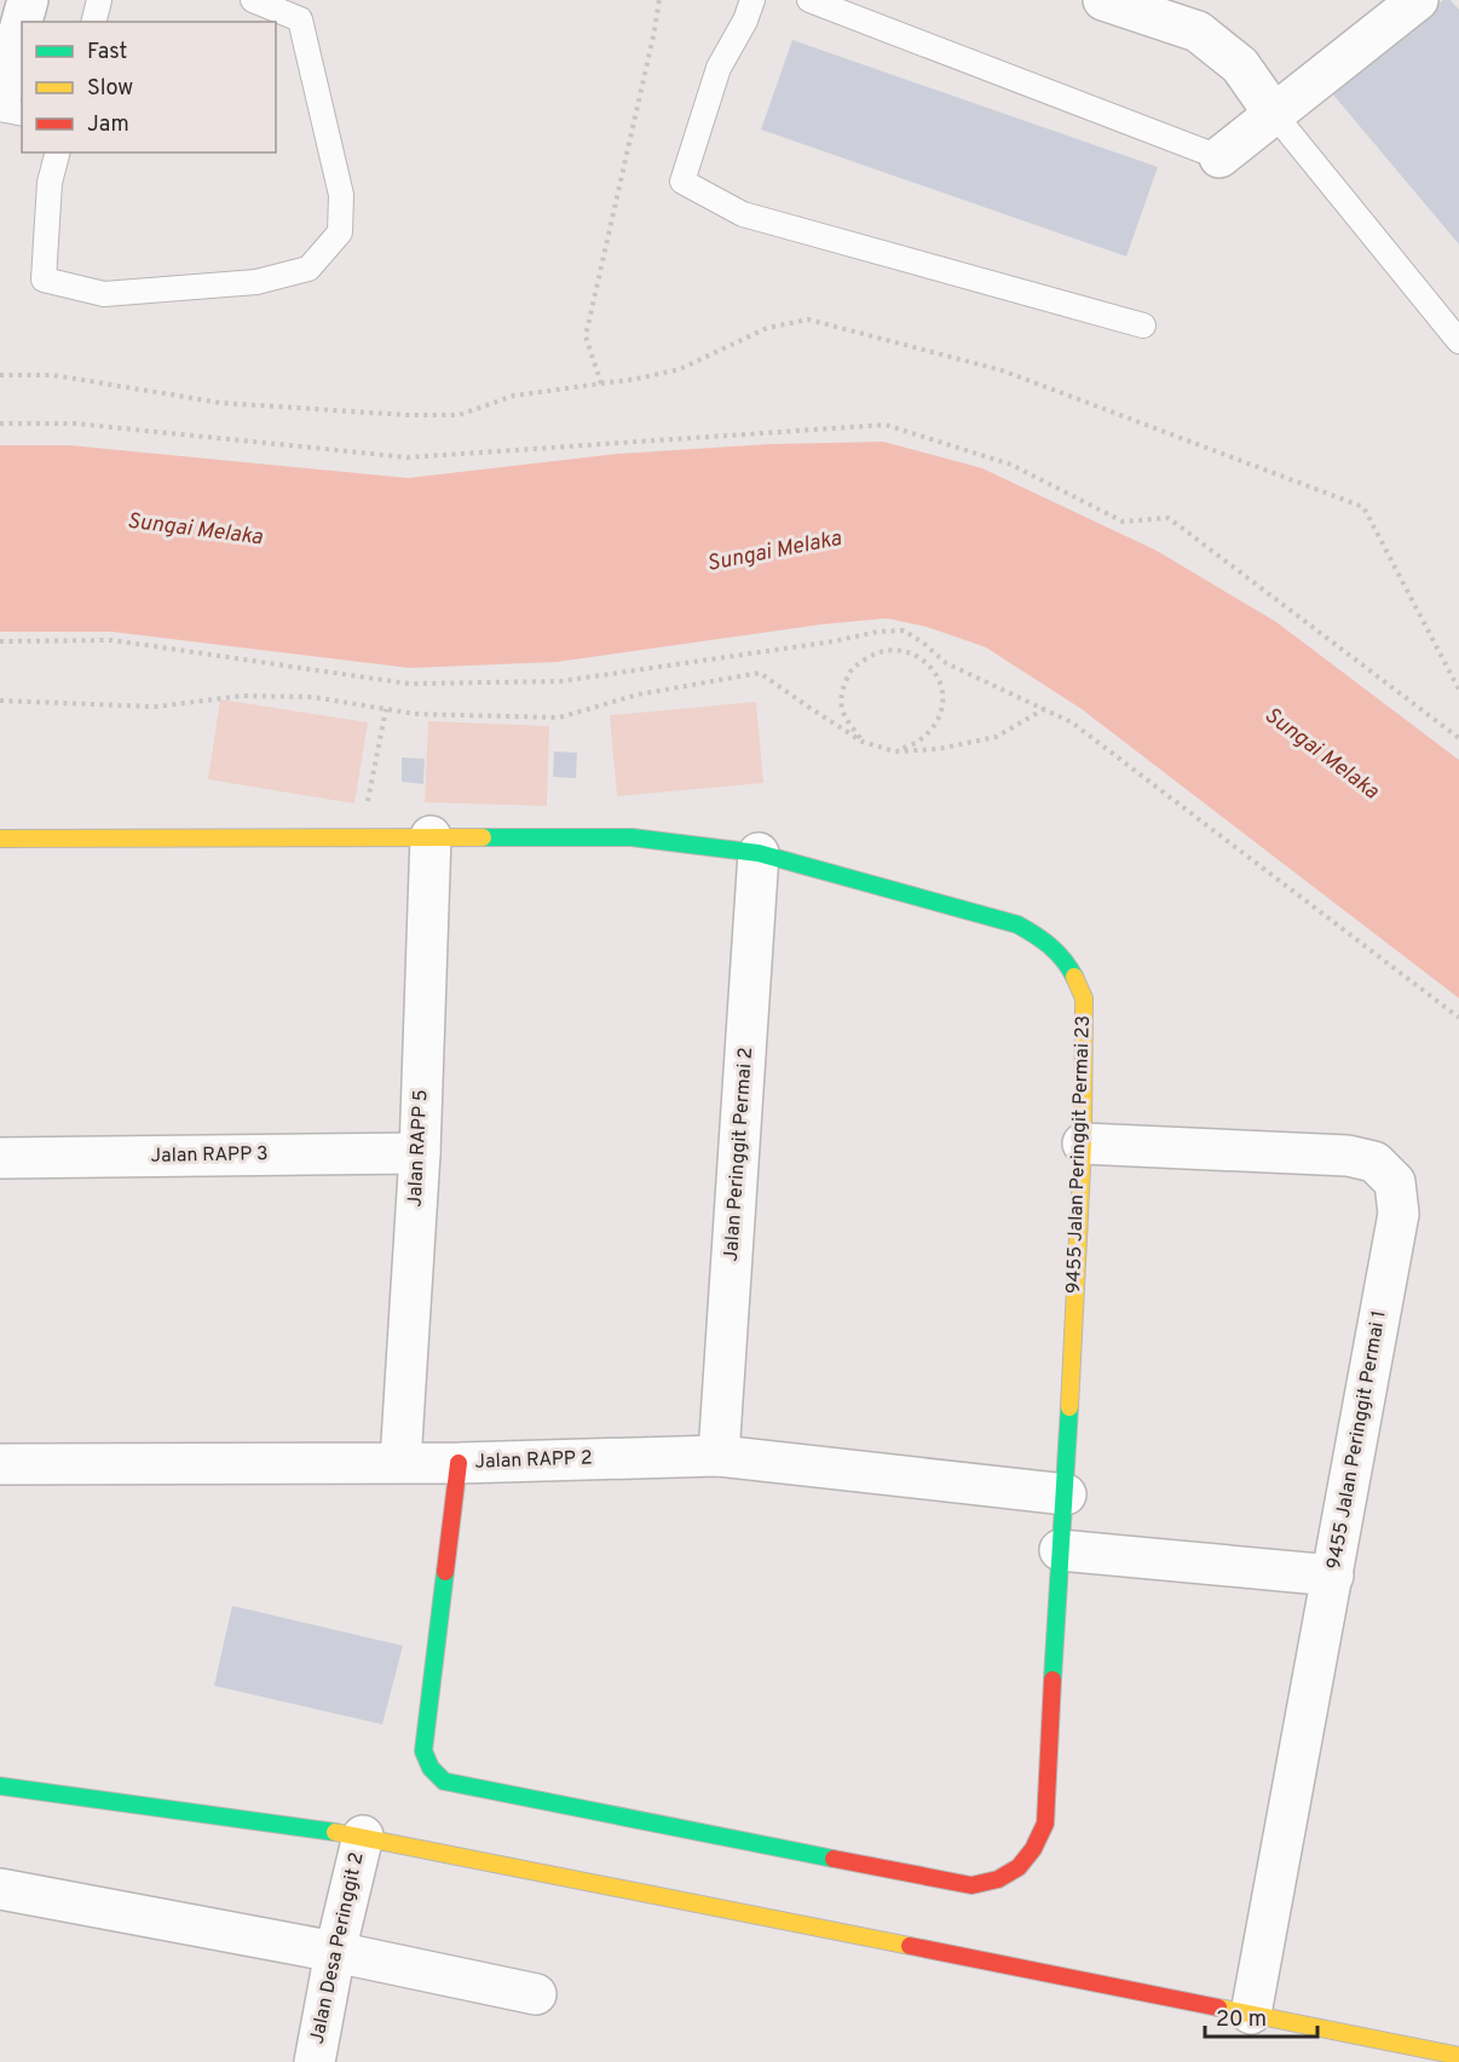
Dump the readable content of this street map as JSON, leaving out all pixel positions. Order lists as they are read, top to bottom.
{
  "streets": {
    "street": [
      "Jalan RAPP 5",
      "Jalan Peringgit Permai 2",
      "9455 Jalan Peringgit Permai 23",
      "Jalan RAPP 3",
      "9455 Jalan Peringgit Permai 1",
      "Jalan RAPP 2",
      "Jalan Desa Peringgit 2"
    ]
  },
  "crossings": [
    ["Jalan RAPP 5", "9455 Jalan Peringgit Permai 23"],
    ["Jalan RAPP 5", "Jalan RAPP 3"],
    ["Jalan RAPP 5", "Jalan RAPP 2"],
    ["Jalan Peringgit Permai 2", "9455 Jalan Peringgit Permai 23"],
    ["Jalan Peringgit Permai 2", "Jalan RAPP 2"],
    ["9455 Jalan Peringgit Permai 23", "9455 Jalan Peringgit Permai 1"],
    ["9455 Jalan Peringgit Permai 23", "Jalan RAPP 2"]
  ],
  "water": ["Sungai Melaka"],
  "legend": ["Fast", "Slow", "Jam"],
  "scale_bar": "20 m"
}
